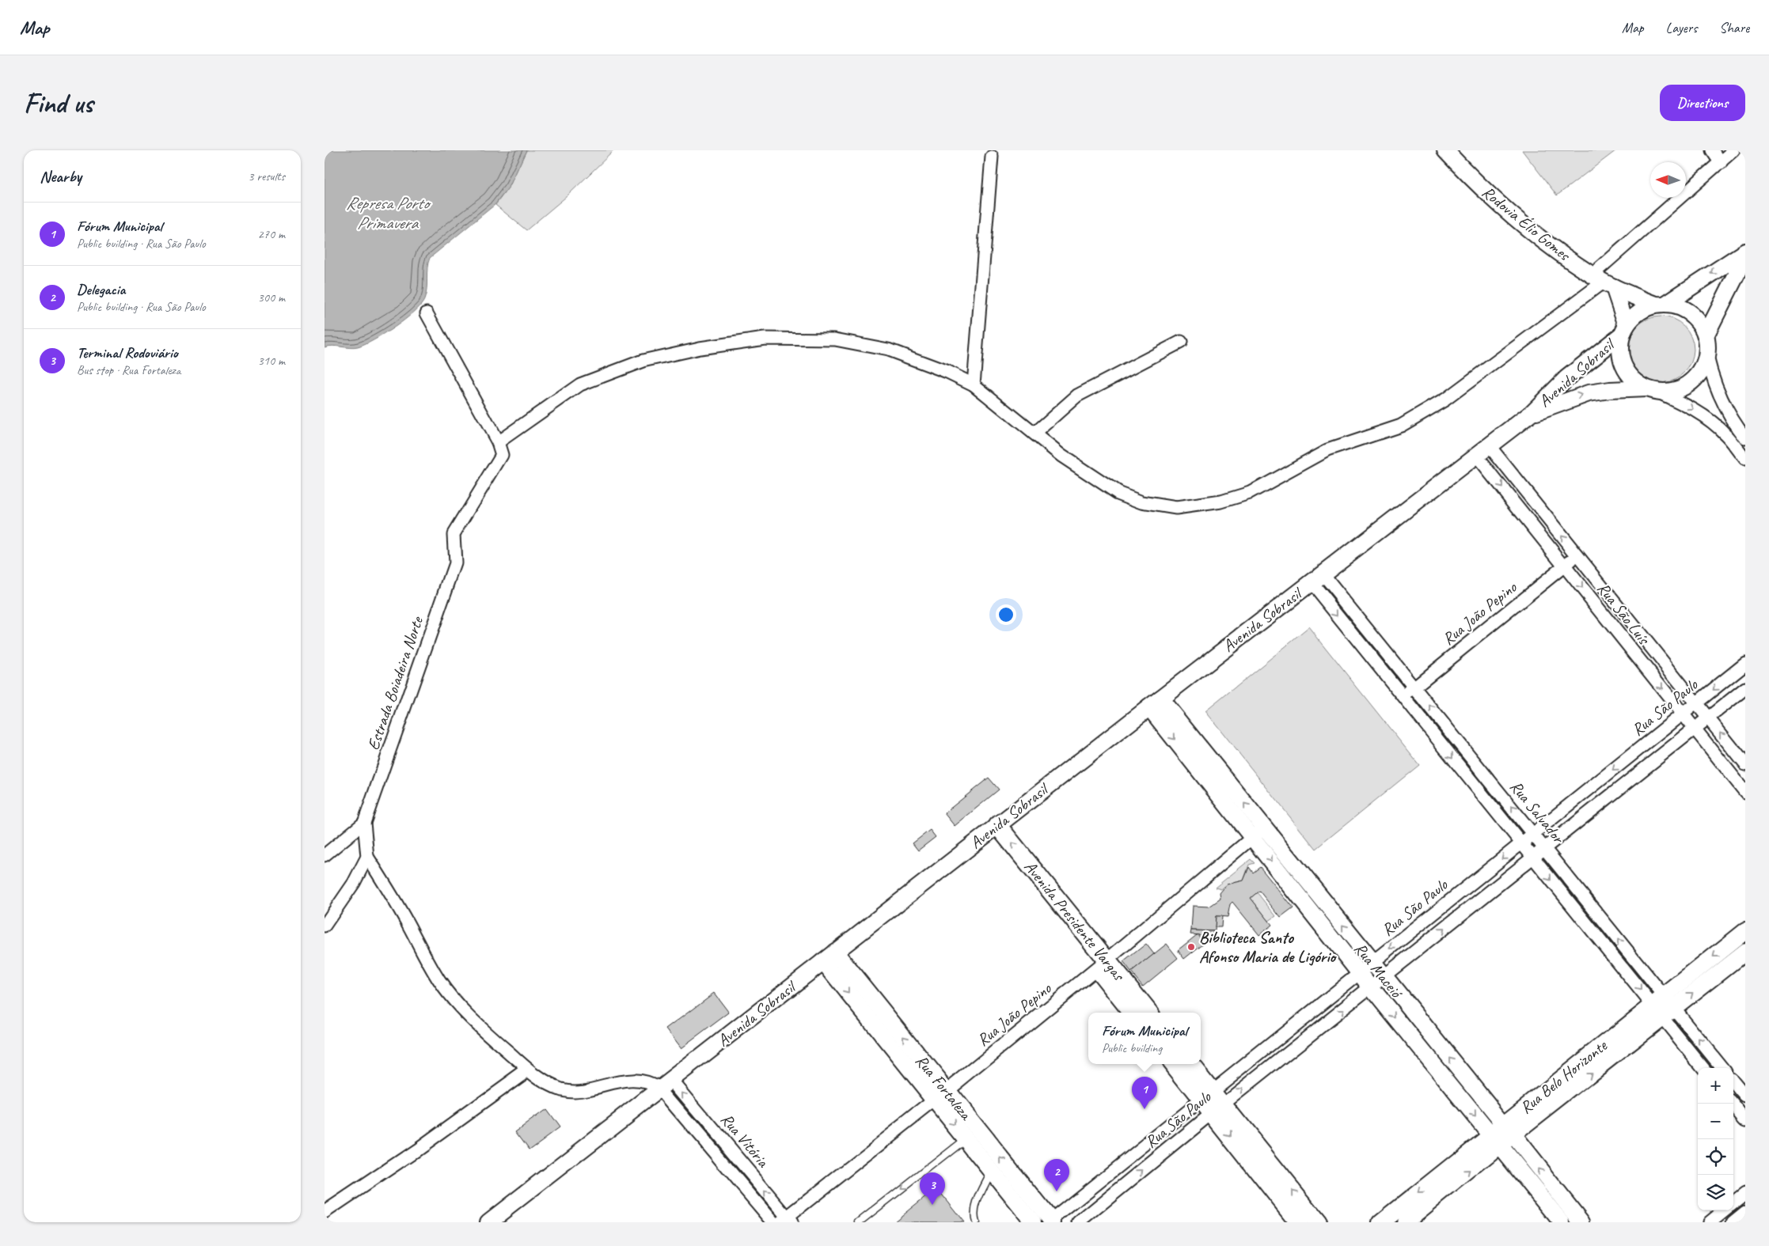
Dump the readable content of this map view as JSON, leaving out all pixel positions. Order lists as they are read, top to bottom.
{
  "streets": {
    "main road": ["Avenida Presidente Vargas"],
    "street": [
      "Rodovia Élio Gomes",
      "Avenida Sobrasil",
      "Rua João Pepino",
      "Rua São Luís",
      "Estrada Boiadeira Norte",
      "Rua São Paulo",
      "Rua Salvador",
      "Rua Maceió",
      "Rua Belo Horizonte",
      "Rua Fortaleza",
      "Rua Vitória"
    ]
  },
  "crossings": [
    ["Rodovia Élio Gomes", "Avenida Sobrasil"],
    ["Avenida Sobrasil", "Rua São Luís"],
    ["Avenida Sobrasil", "Rua Salvador"],
    ["Avenida Sobrasil", "Avenida Presidente Vargas"],
    ["Avenida Sobrasil", "Rua Maceió"],
    ["Avenida Sobrasil", "Rua Fortaleza"],
    ["Avenida Sobrasil", "Rua Vitória"],
    ["Rua João Pepino", "Rua São Luís"],
    ["Rua João Pepino", "Rua Salvador"],
    ["Rua João Pepino", "Avenida Presidente Vargas"],
    ["Rua João Pepino", "Rua Maceió"],
    ["Rua João Pepino", "Rua Fortaleza"],
    ["Rua João Pepino", "Rua Vitória"],
    ["Rua São Luís", "Rua São Paulo"],
    ["Rua São Paulo", "Rua Salvador"],
    ["Rua São Paulo", "Rua Maceió"],
    ["Rua São Paulo", "Rua Fortaleza"],
    ["Rua Salvador", "Rua Belo Horizonte"],
    ["Rua Maceió", "Rua Belo Horizonte"]
  ],
  "water": ["Represa Porto Primavera"],
  "places": ["Biblioteca Santo Afonso Maria de Ligório"],
  "north": "left",
  "page": {
    "header": "Map",
    "nav": ["Map", "Layers", "Share"],
    "buttons": "Directions",
    "title": "Find us",
    "heading": ["Nearby", "3 results"],
    "list": [
      {
        "mark": "1",
        "name": "Fórum Municipal",
        "note": "Public building · Rua São Paulo",
        "value": "270 m"
      },
      {
        "mark": "2",
        "name": "Delegacia",
        "note": "Public building · Rua São Paulo",
        "value": "300 m"
      },
      {
        "mark": "3",
        "name": "Terminal Rodoviário",
        "note": "Bus stop · Rua Fortaleza",
        "value": "310 m"
      }
    ],
    "popup": ["Fórum Municipal", "Public building"],
    "map_buttons": ["+", "−"],
    "pins": ["1", "2", "3"]
  }
}
